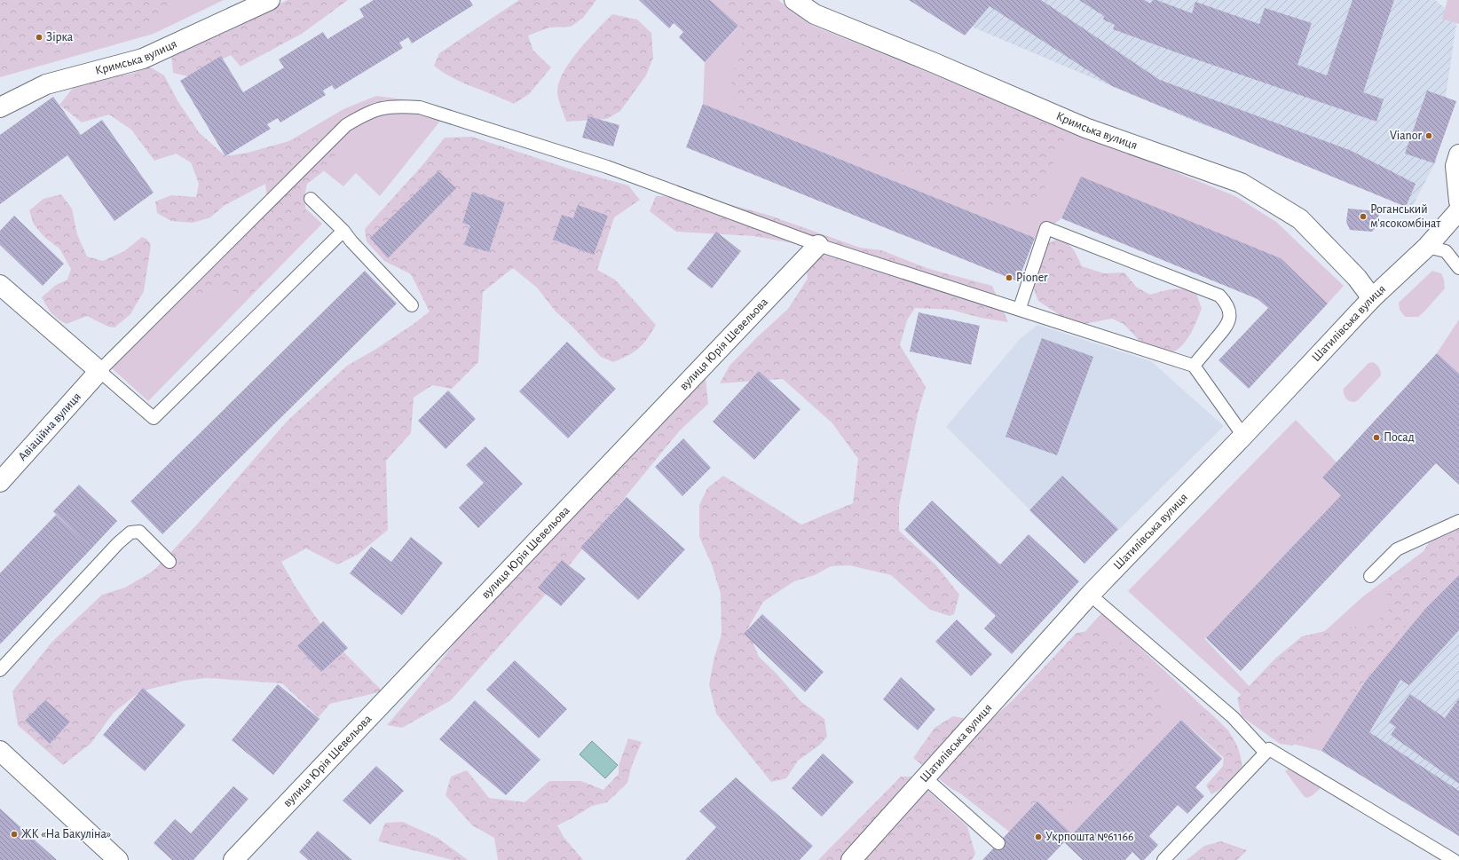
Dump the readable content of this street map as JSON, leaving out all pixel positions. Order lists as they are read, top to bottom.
{
  "streets": {
    "street": [
      "Кримська вулиця",
      "Шатилівська вулиця",
      "вулиця Юрія Шевельова",
      "Авіаційна вулиця"
    ]
  },
  "crossings": [
    ["Кримська вулиця", "Шатилівська вулиця"]
  ],
  "places": [
    "Зірка",
    "Vianor",
    "Роганський м'ясокомбінат",
    "Pioner",
    "Посад",
    "ЖК «На Бакуліна»",
    "Укрпошта №61166"
  ]
}
